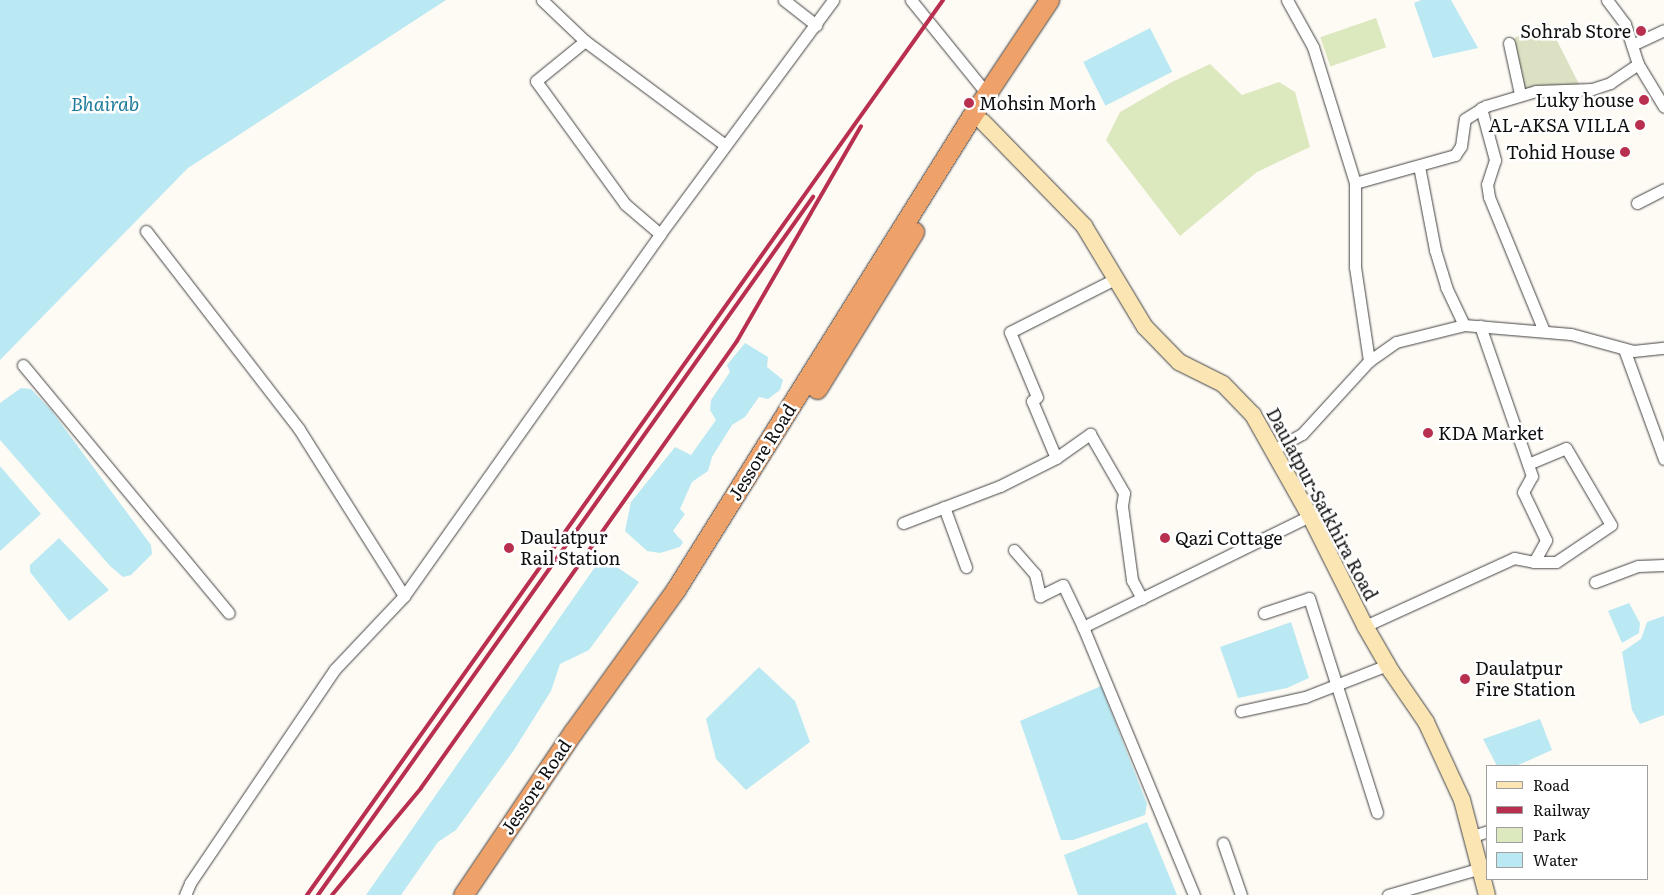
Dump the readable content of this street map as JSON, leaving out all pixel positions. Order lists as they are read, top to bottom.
{
  "streets": {
    "highway": ["Jessore Road"],
    "main road": ["Daulatpur-Satkhira Road"]
  },
  "crossings": [
    ["Jessore Road", "Daulatpur-Satkhira Road"]
  ],
  "water": ["Bhairab"],
  "places": [
    "Sohrab Store",
    "Luky house",
    "Mohsin Morh",
    "AL-AKSA VILLA",
    "Tohid House",
    "KDA Market",
    "Qazi Cottage",
    "Daulatpur Rail Station",
    "Daulatpur Fire Station"
  ],
  "legend": [
    "Road",
    "Railway",
    "Park",
    "Water"
  ]
}
